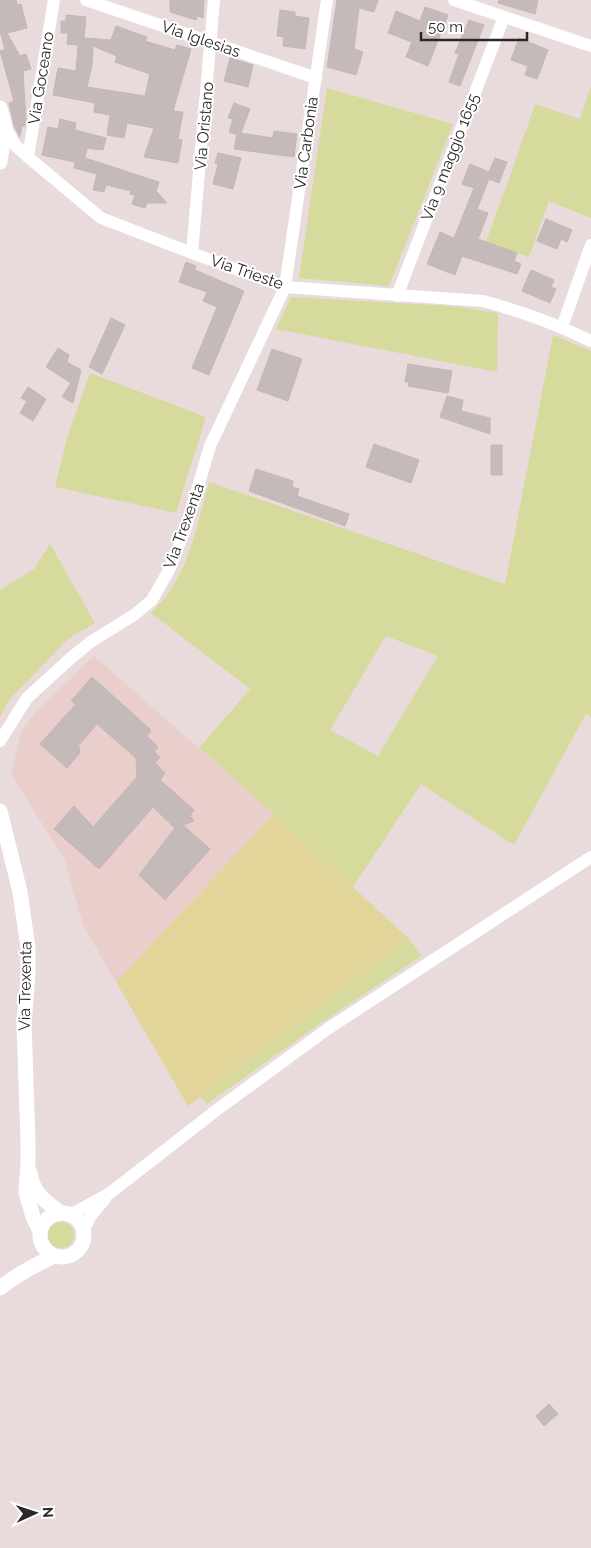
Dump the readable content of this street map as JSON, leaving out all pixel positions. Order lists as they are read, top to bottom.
{
  "streets": {
    "street": [
      "Via Iglesias",
      "Via Goceano",
      "Via Oristano",
      "Via Carbonia",
      "Via 9 maggio 1655",
      "Via Trieste",
      "Via Trexenta"
    ]
  },
  "crossings": [
    ["Via Iglesias", "Via Oristano"],
    ["Via Iglesias", "Via Carbonia"],
    ["Via Goceano", "Via Trieste"],
    ["Via Oristano", "Via Trieste"],
    ["Via Carbonia", "Via Trieste"],
    ["Via Carbonia", "Via Trexenta"],
    ["Via 9 maggio 1655", "Via Trieste"],
    ["Via Trieste", "Via Trexenta"]
  ],
  "scale_bar": "50 m",
  "north": "right"
}
